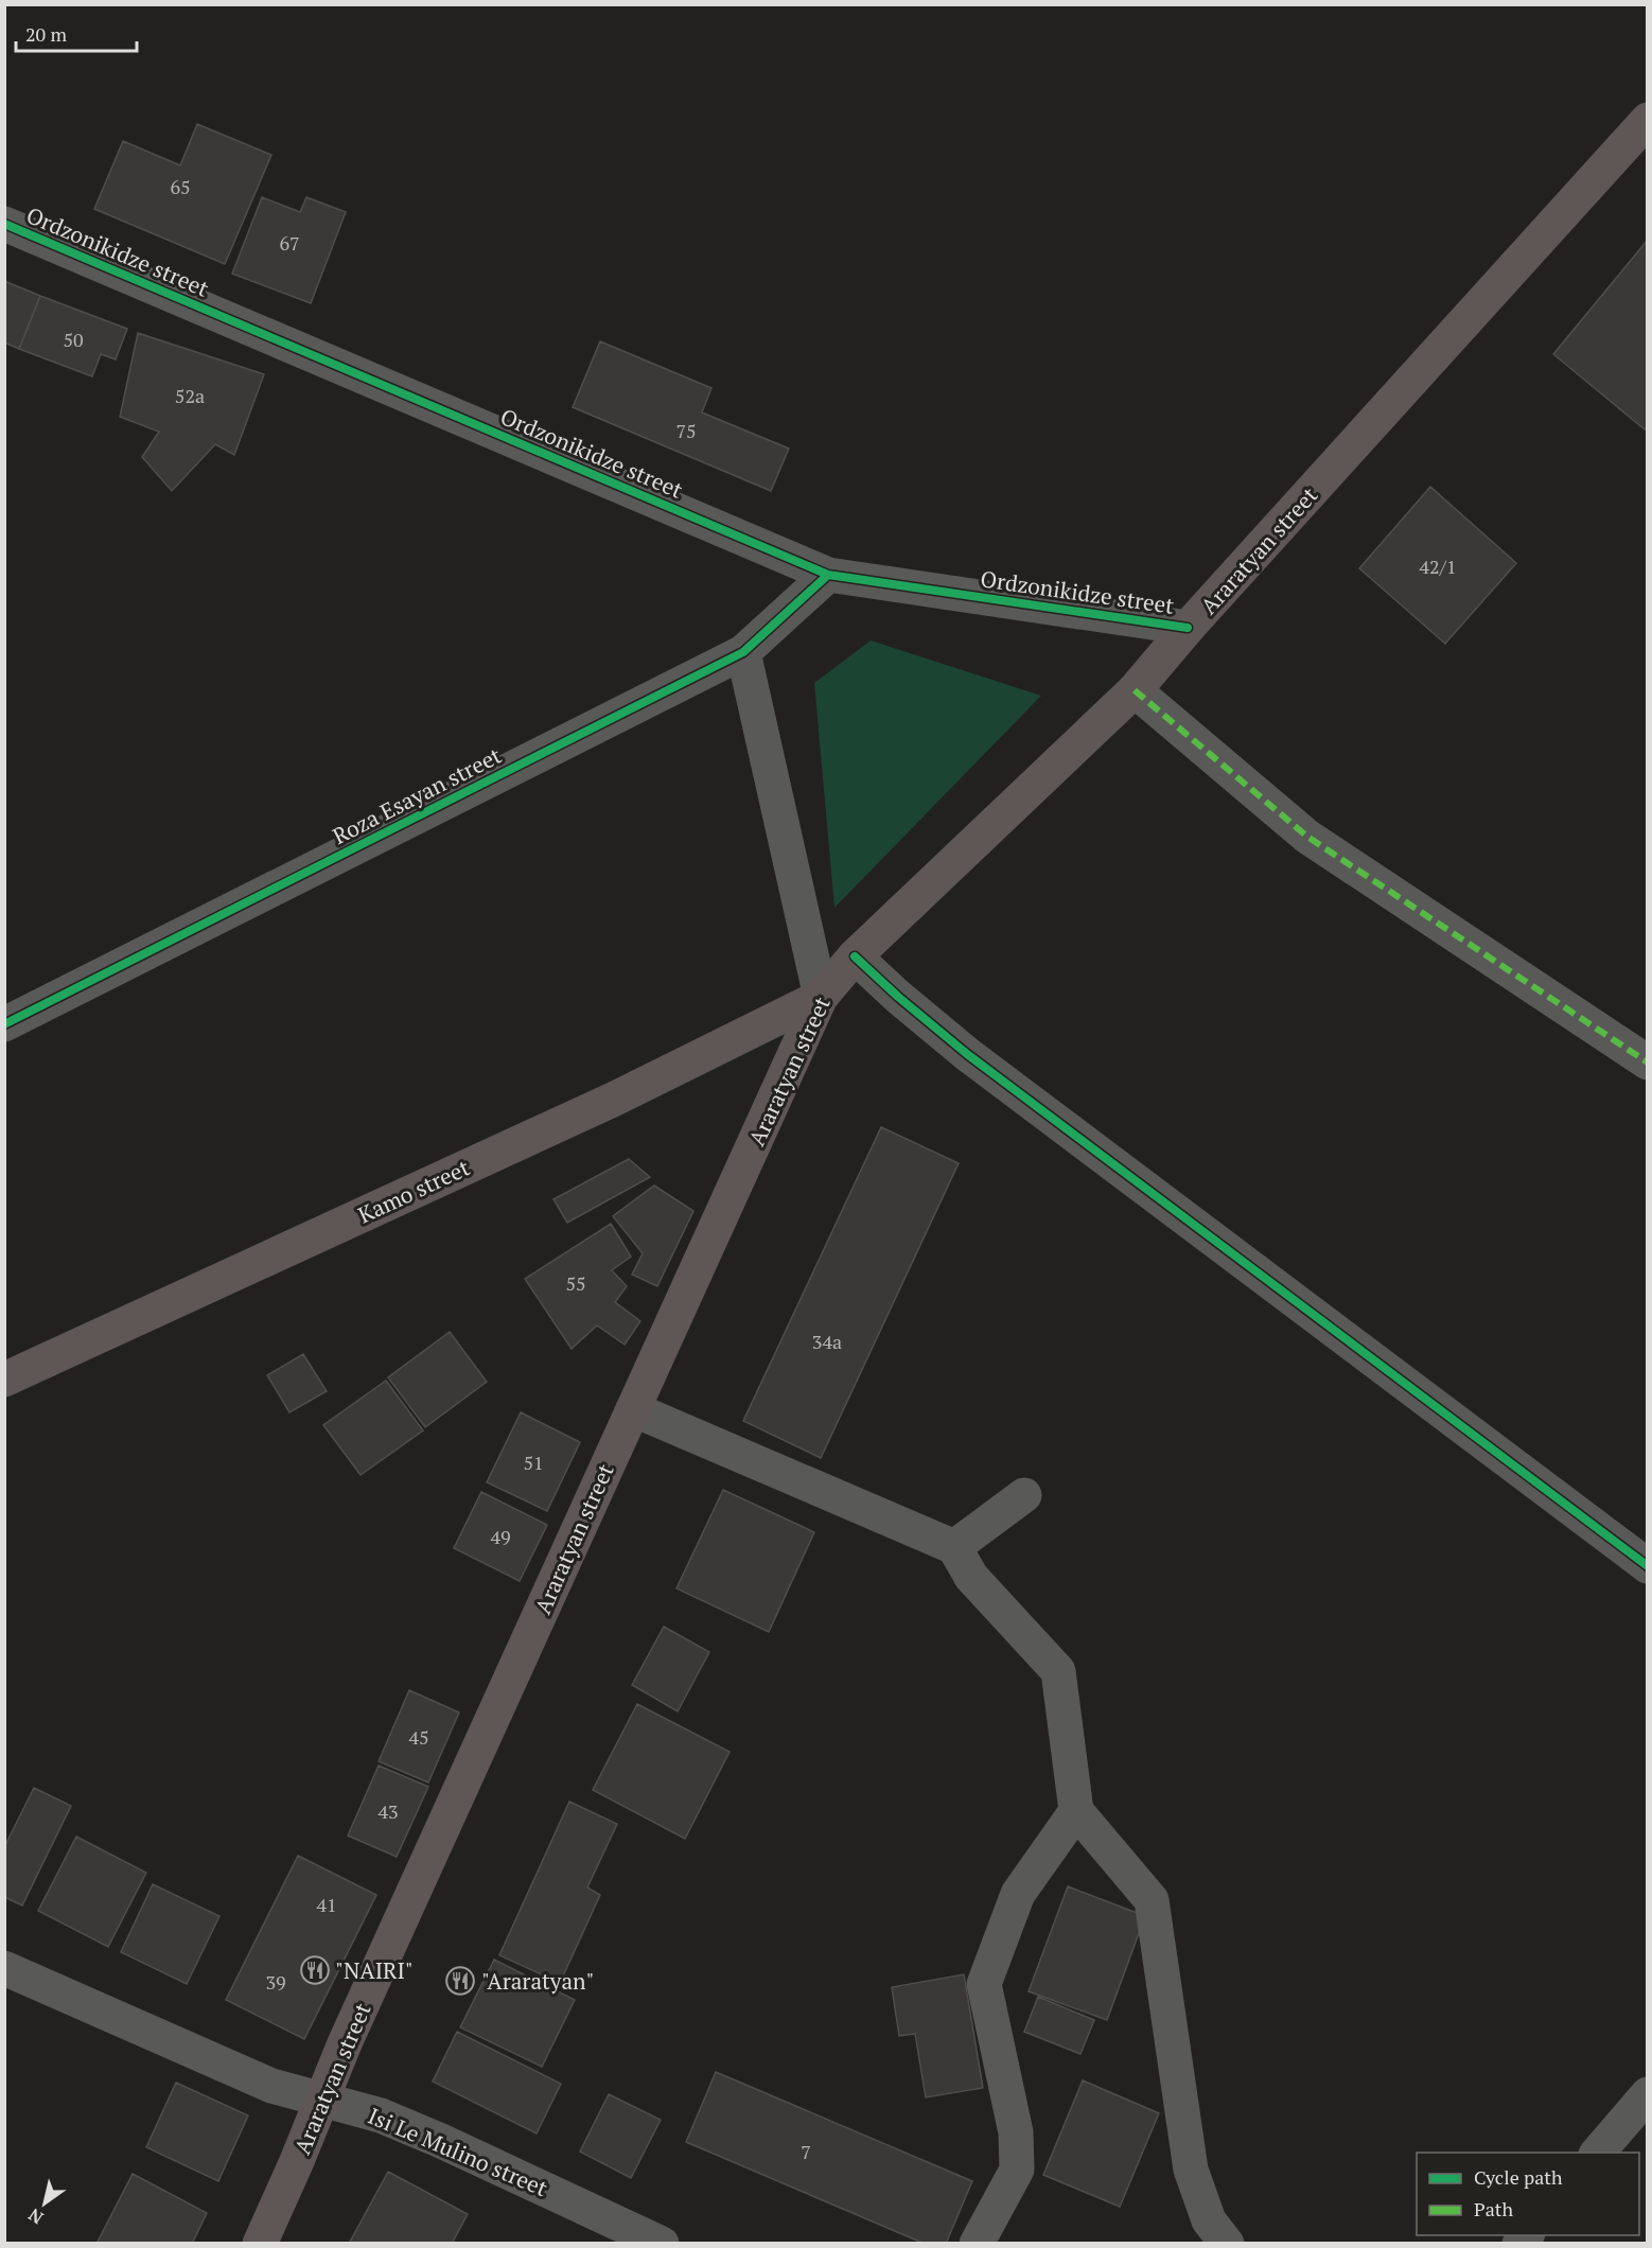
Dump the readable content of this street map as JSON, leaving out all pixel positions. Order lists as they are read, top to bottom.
{
  "streets": {
    "main road": ["Araratyan street", "Kamo street"],
    "street": ["Ordzonikidze street", "Roza Esayan street", "Isi Le Mulino street"]
  },
  "crossings": [
    ["Ordzonikidze street", "Araratyan street"],
    ["Ordzonikidze street", "Roza Esayan street"],
    ["Araratyan street", "Kamo street"],
    ["Araratyan street", "Isi Le Mulino street"]
  ],
  "places": {
    "restaurant": ["\"NAIRI\"", "\"Araratyan\""]
  },
  "house_numbers": [
    "65",
    "67",
    "50",
    "52a",
    "75",
    "42/1",
    "55",
    "34a",
    "51",
    "49",
    "45",
    "43",
    "41",
    "39",
    "7"
  ],
  "legend": ["Cycle path", "Path"],
  "scale_bar": "20 m",
  "north": "bottom left"
}
